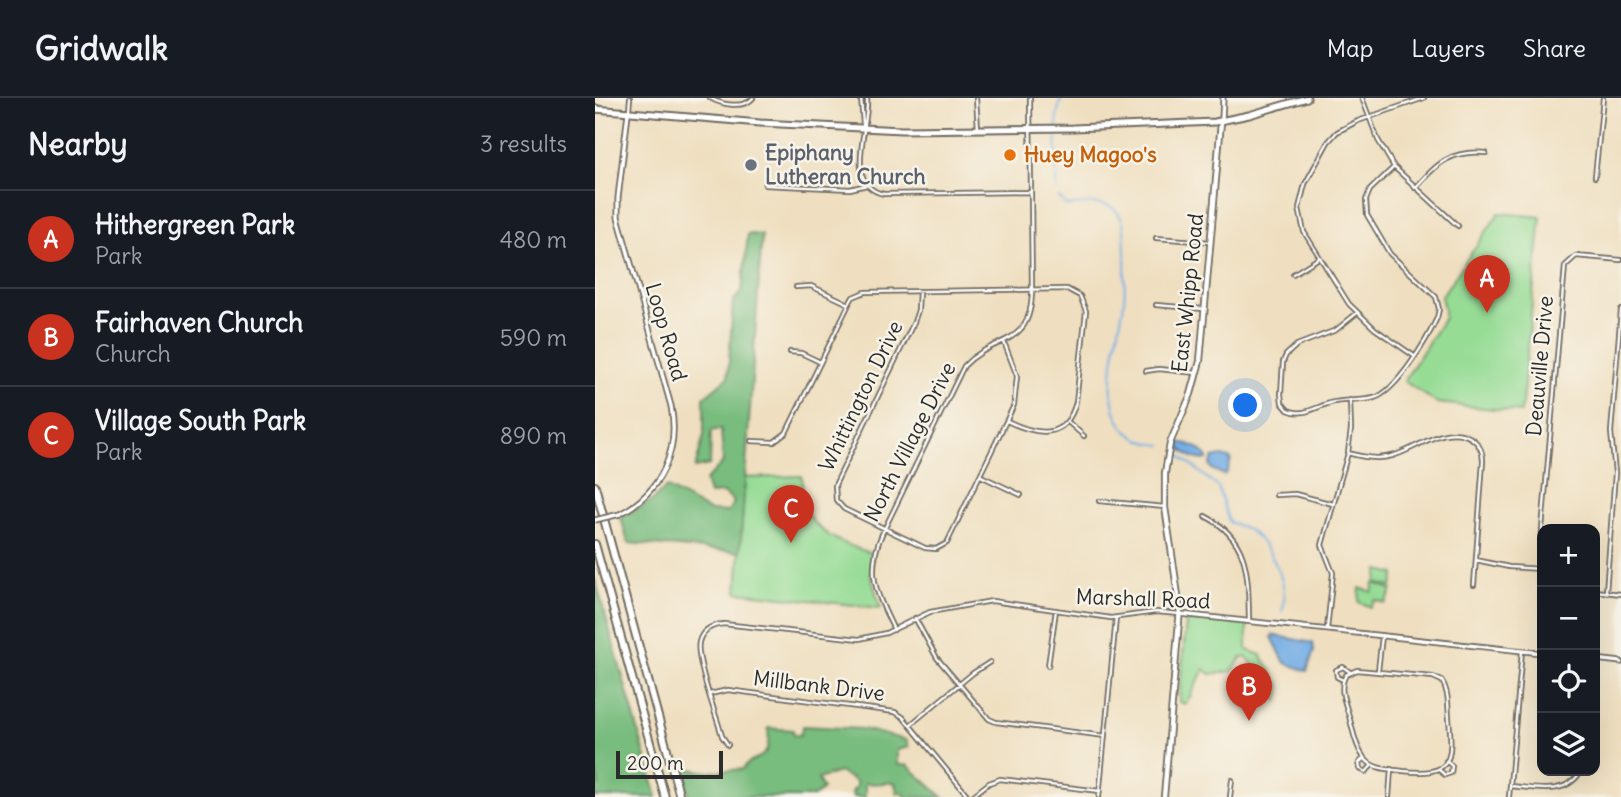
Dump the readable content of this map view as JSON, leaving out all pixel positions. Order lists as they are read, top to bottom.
{
  "streets": {
    "main road": ["East Whipp Road"],
    "street": [
      "Loop Road",
      "Deauville Drive",
      "Whittington Drive",
      "North Village Drive",
      "Marshall Road",
      "Millbank Drive"
    ]
  },
  "crossings": [
    ["East Whipp Road", "Marshall Road"],
    ["Whittington Drive", "North Village Drive"],
    ["North Village Drive", "Marshall Road"],
    ["Marshall Road", "Millbank Drive"]
  ],
  "places": ["Huey Magoo's", "Epiphany Lutheran Church"],
  "scale_bar": "200 m",
  "page": {
    "header": "Gridwalk",
    "nav": ["Map", "Layers", "Share"],
    "heading": ["Nearby", "3 results"],
    "list": [
      {
        "mark": "A",
        "name": "Hithergreen Park",
        "note": "Park",
        "value": "480 m"
      },
      {
        "mark": "B",
        "name": "Fairhaven Church",
        "note": "Church",
        "value": "590 m"
      },
      {
        "mark": "C",
        "name": "Village South Park",
        "note": "Park",
        "value": "890 m"
      }
    ],
    "pins": ["A", "C", "B"],
    "map_buttons": ["+", "−"],
    "scale": "200 m"
  }
}
